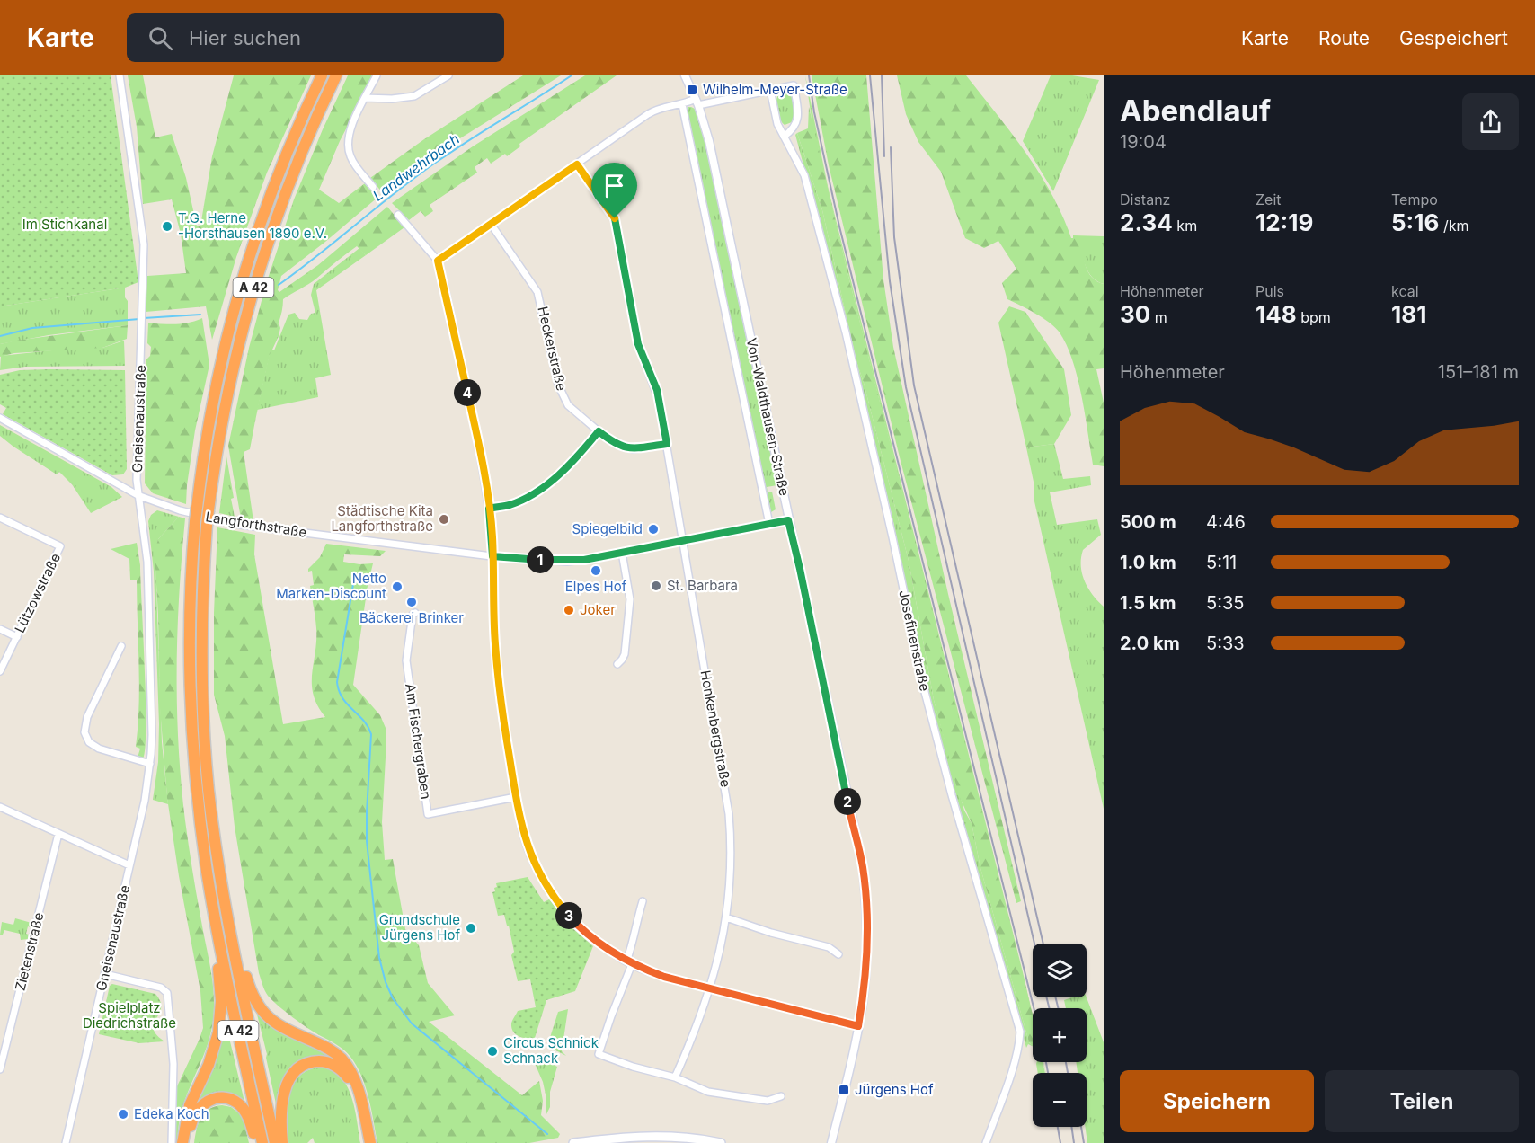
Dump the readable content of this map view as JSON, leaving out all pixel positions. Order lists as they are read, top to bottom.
{
  "streets": {
    "highway": ["A 42"],
    "street": [
      "Heckerstraße",
      "Von-Waldthausen-Straße",
      "Gneisenaustraße",
      "Langforthstraße",
      "Lützowstraße",
      "Josefinenstraße",
      "Honkenbergstraße",
      "Am Fischergraben",
      "Zietenstraße"
    ]
  },
  "crossings": [
    ["Heckerstraße", "Honkenbergstraße"],
    ["Von-Waldthausen-Straße", "Langforthstraße"],
    ["Gneisenaustraße", "Langforthstraße"],
    ["Langforthstraße", "Honkenbergstraße"]
  ],
  "water": ["Landwehrbach"],
  "parks": ["Im Stichkanal", "Spielplatz Diedrichstraße"],
  "places": {
    "transit": ["Wilhelm-Meyer-Straße", "Jürgens Hof"],
    "other": [
      "T.G. Herne -Horsthausen 1890 e.V.",
      "Städtische Kita Langforthstraße",
      "Spiegelbild",
      "Elpes Hof",
      "St. Barbara",
      "Netto Marken-Discount",
      "Bäckerei Brinker",
      "Joker",
      "Grundschule Jürgens Hof",
      "Circus Schnick Schnack",
      "Edeka Koch"
    ]
  },
  "page": {
    "header": "Karte",
    "search": "Hier suchen",
    "nav": ["Karte", "Route", "Gespeichert"],
    "heading": ["Abendlauf", "19:04"],
    "stats": [
      ["Distanz", "2.34 km"],
      ["Zeit", "12:19"],
      ["Tempo", "5:16 /km"],
      ["Höhenmeter", "30 m"],
      ["Puls", "148 bpm"],
      ["kcal", "181"]
    ],
    "chart": ["Höhenmeter", "151–181 m"],
    "pins": [
      "4",
      "1",
      "2",
      "3"
    ],
    "list": [
      {
        "name": "500 m",
        "note": "4:46"
      },
      {
        "name": "1.0 km",
        "note": "5:11"
      },
      {
        "name": "1.5 km",
        "note": "5:35"
      },
      {
        "name": "2.0 km",
        "note": "5:33"
      }
    ],
    "map_buttons": ["+", "−"],
    "buttons": ["Speichern", "Teilen"]
  }
}
